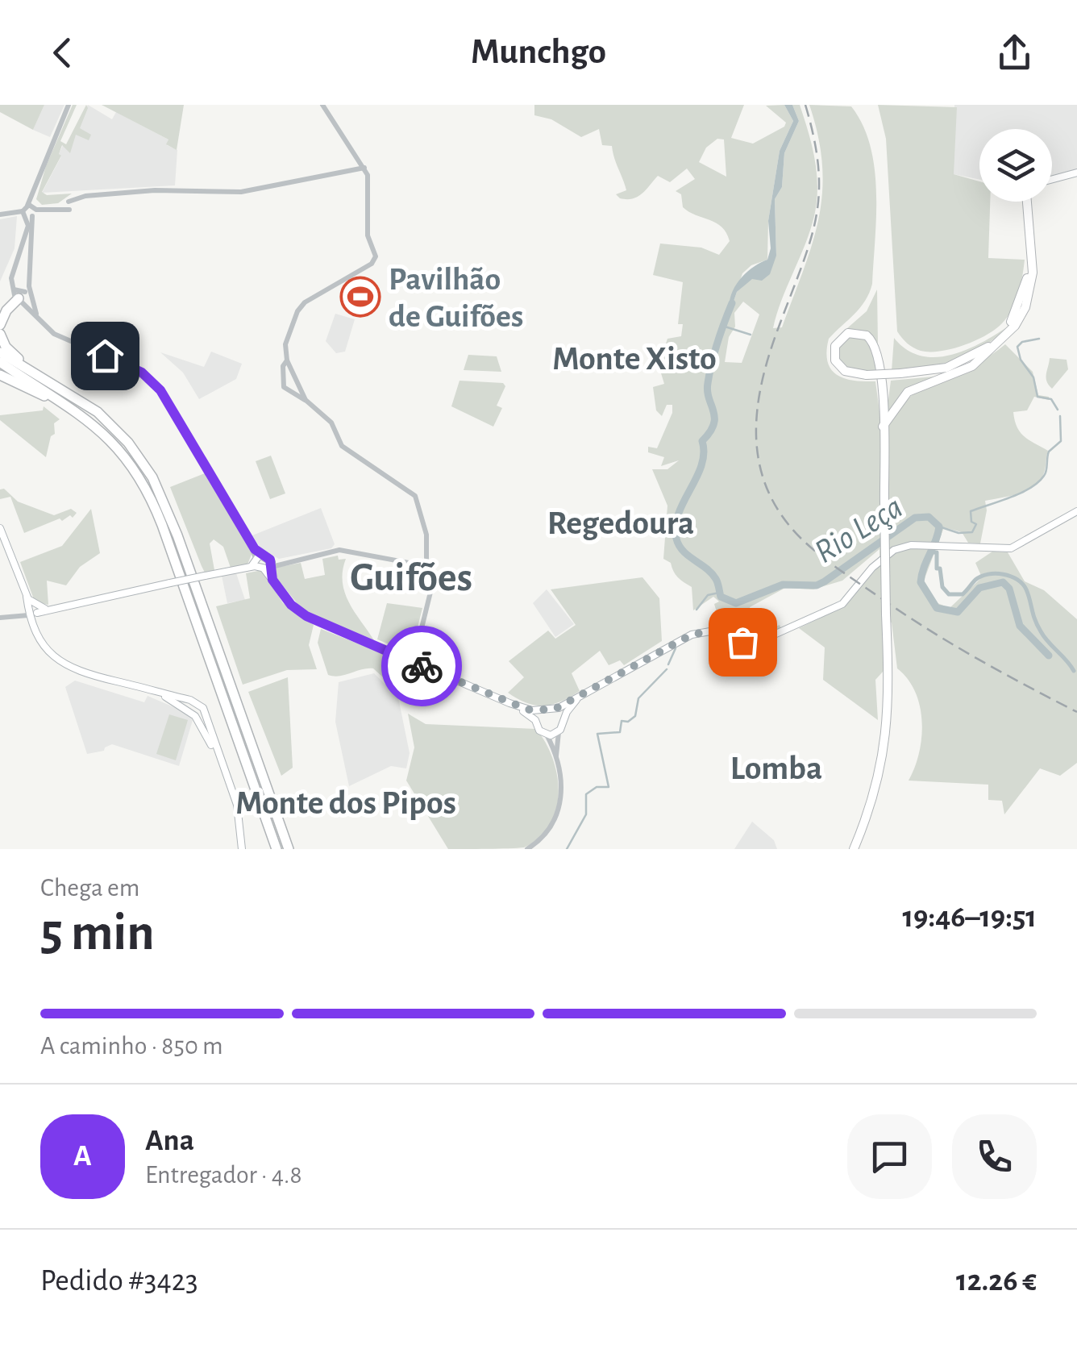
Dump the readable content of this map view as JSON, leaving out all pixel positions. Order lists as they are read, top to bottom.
{
  "districts": [
    "Monte Xisto",
    "Regedoura",
    "Guifões",
    "Lomba",
    "Monte dos Pipos"
  ],
  "water": ["Rio Leça"],
  "places": {
    "sports": ["Pavilhão de Guifões"]
  },
  "page": {
    "header": "Munchgo",
    "heading": ["5 min", "Chega em", "19:46–19:51"],
    "panel": [
      "Ana",
      "Entregador · 4.8",
      "Pedido #3423",
      "12.26 €"
    ],
    "bar": "A caminho · 850 m",
    "round": "A"
  }
}
